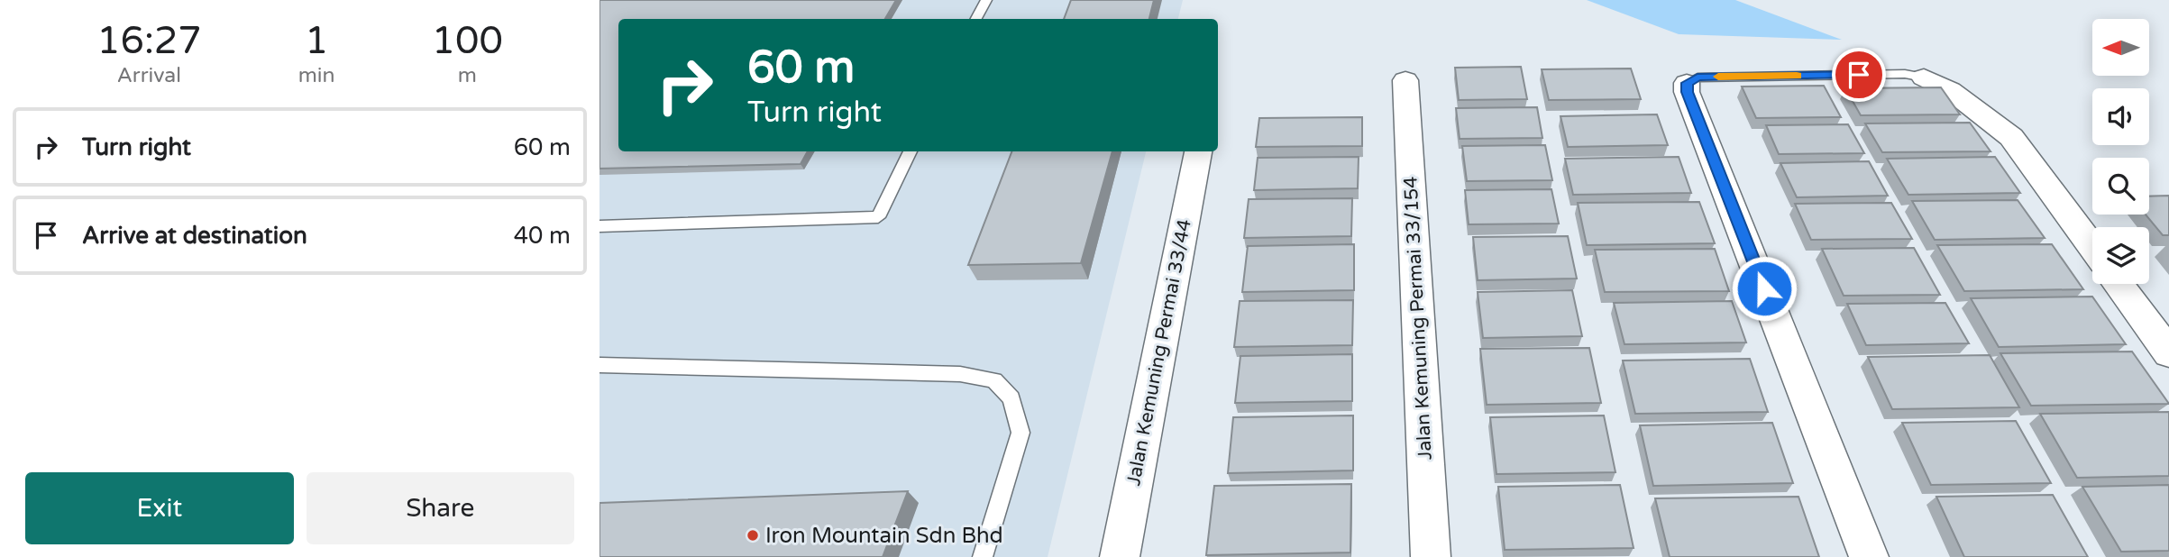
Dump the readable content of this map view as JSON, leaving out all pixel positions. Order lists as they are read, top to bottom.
{
  "streets": {
    "street": ["Jalan Kemuning Permai 33/154", "Jalan Kemuning Permai 33/44"]
  },
  "places": ["Iron Mountain Sdn Bhd"],
  "north": "left",
  "page": {
    "eta": [
      "16:27",
      "Arrival",
      "1",
      "min",
      "100",
      "m"
    ],
    "turn": ["60 m", "Turn right"],
    "list": [
      {
        "name": "Turn right",
        "value": "60 m"
      },
      {
        "name": "Arrive at destination",
        "value": "40 m"
      }
    ],
    "buttons": ["Exit", "Share"]
  }
}
